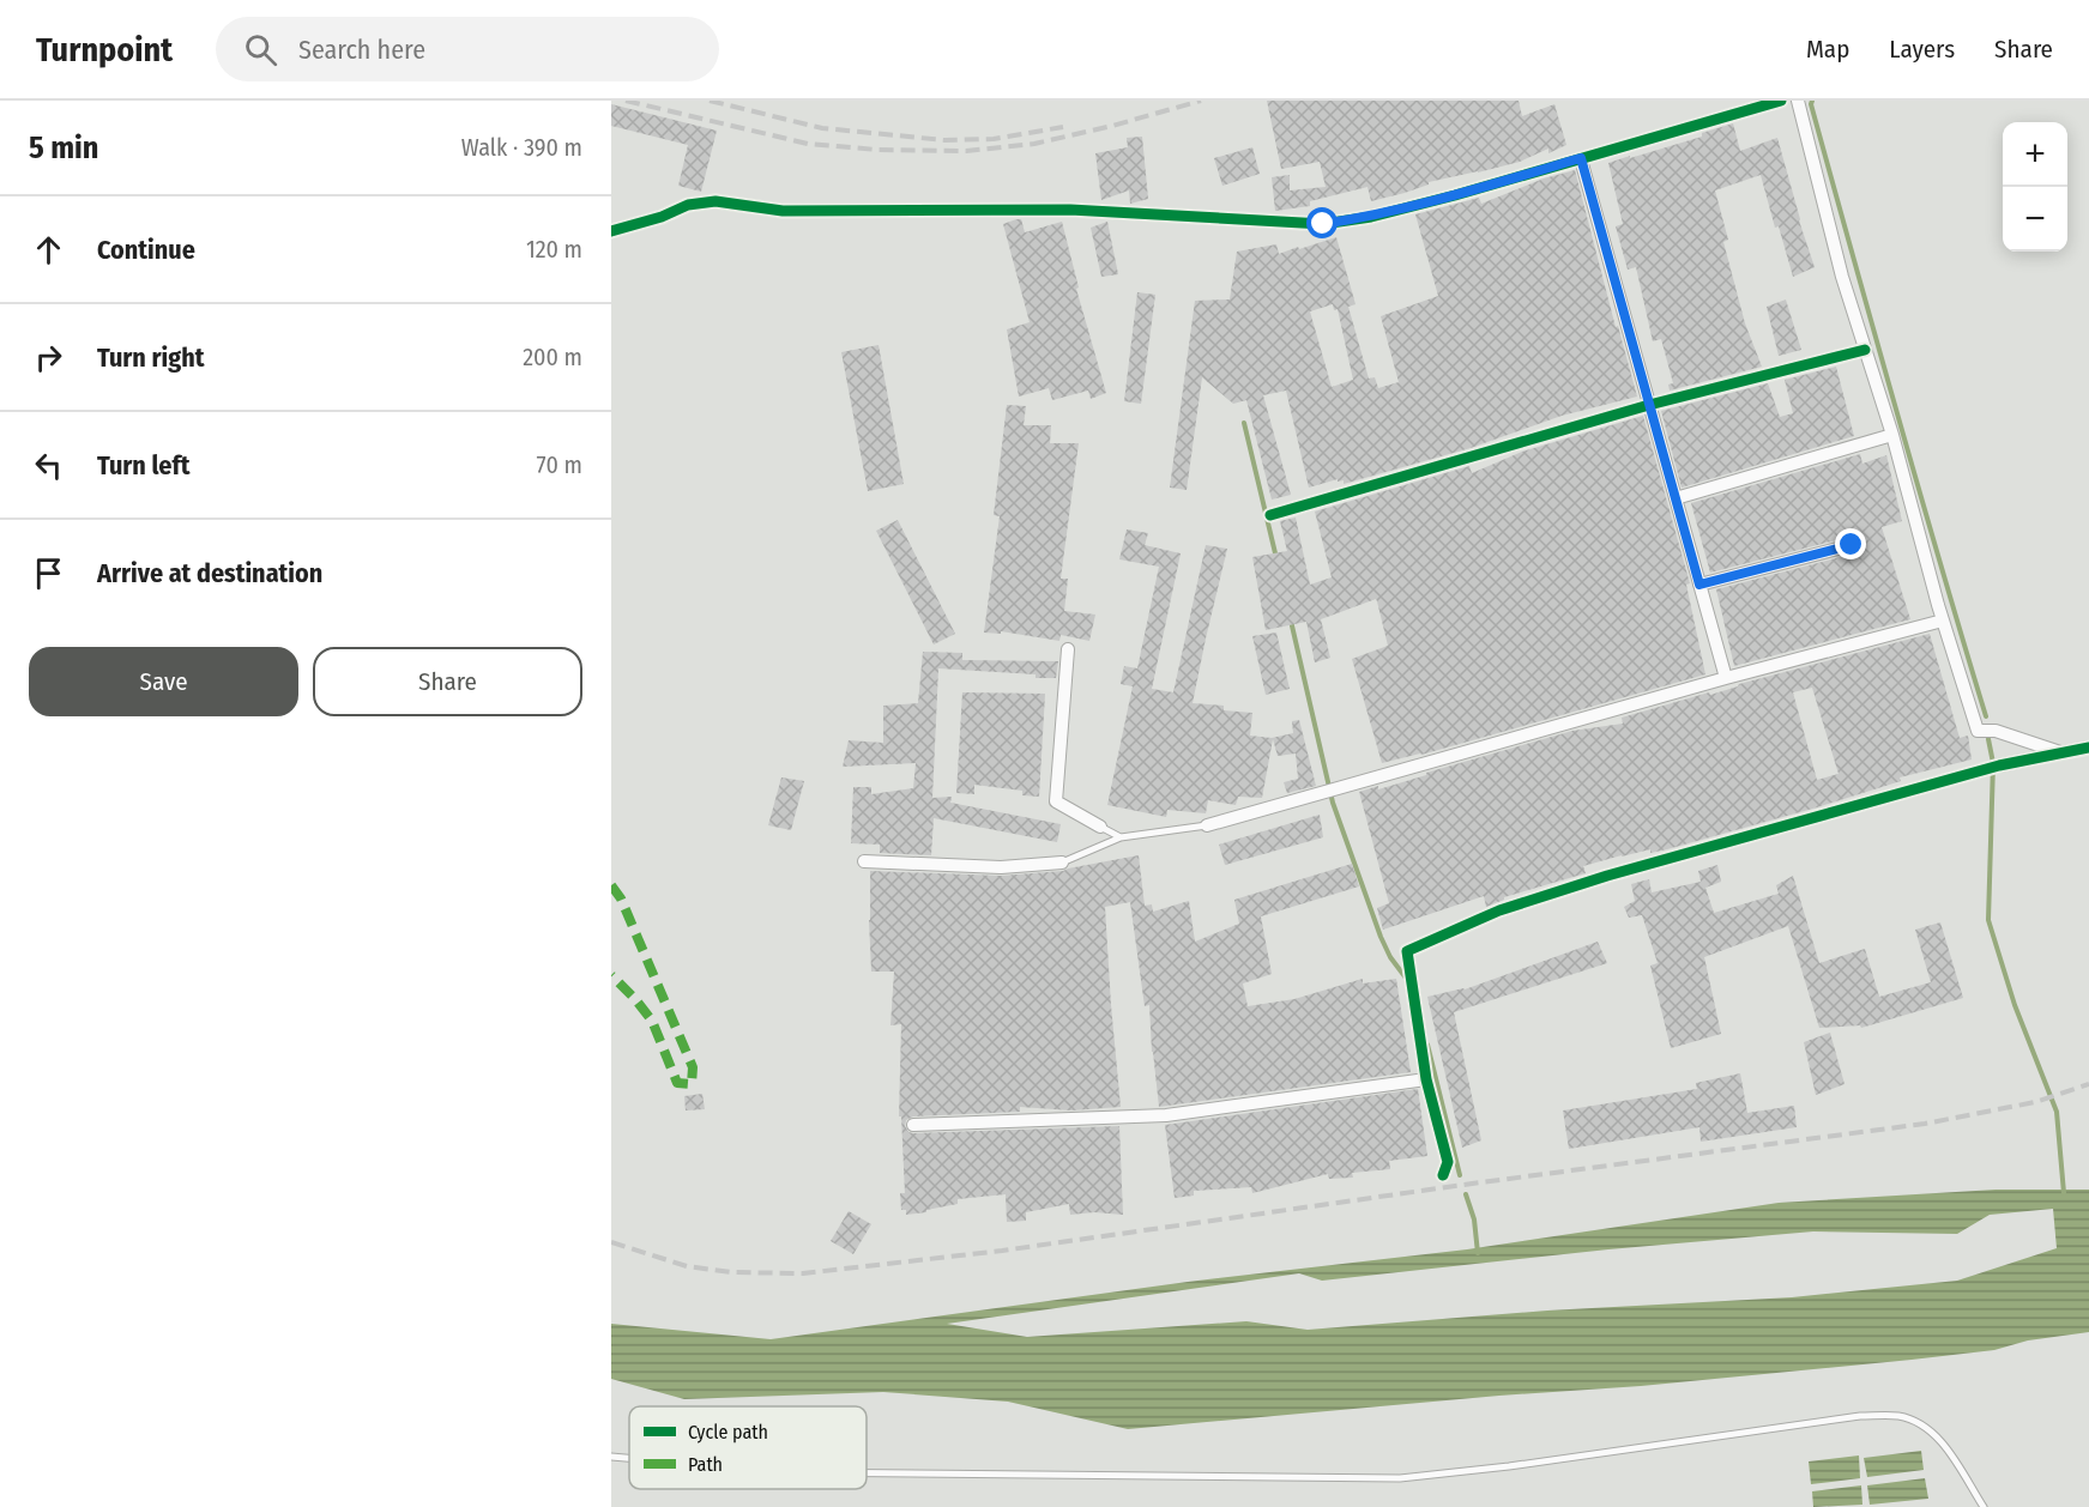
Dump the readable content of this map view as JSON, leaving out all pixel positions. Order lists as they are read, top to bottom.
{
  "legend": ["Cycle path", "Path"],
  "page": {
    "header": "Turnpoint",
    "search": "Search here",
    "nav": ["Map", "Layers", "Share"],
    "heading": ["5 min", "Walk · 390 m"],
    "map_buttons": ["+", "−"],
    "list": [
      ["Continue", "120 m"],
      ["Turn right", "200 m"],
      ["Turn left", "70 m"],
      "Arrive at destination"
    ],
    "buttons": ["Save", "Share"]
  }
}
